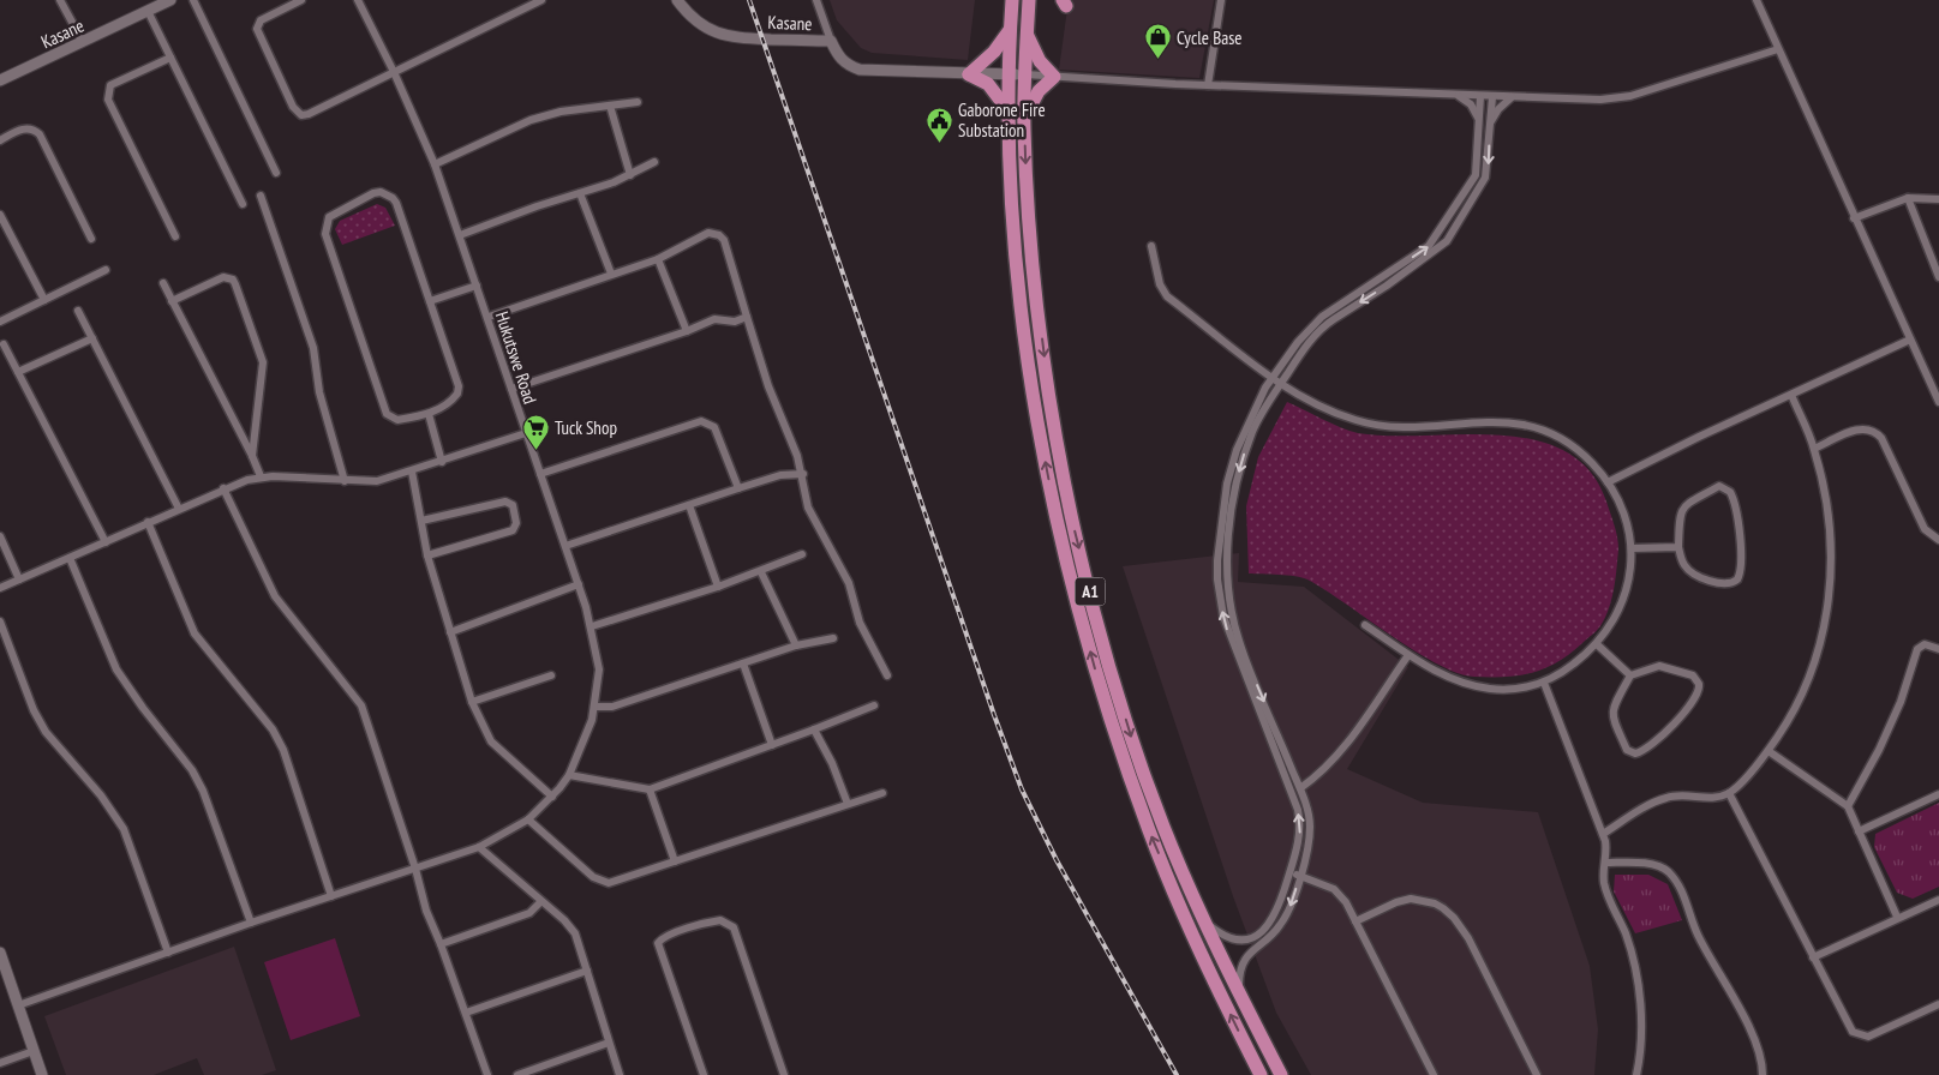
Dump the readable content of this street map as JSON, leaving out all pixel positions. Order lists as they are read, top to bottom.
{
  "streets": {
    "highway": ["A1"],
    "street": ["Kasane", "Hukutswe Road"]
  },
  "crossings": [
    ["Kasane", "A1"]
  ],
  "places": {
    "shop": ["Cycle Base"],
    "public building": ["Gaborone Fire Substation"],
    "supermarket": ["Tuck Shop"]
  }
}
